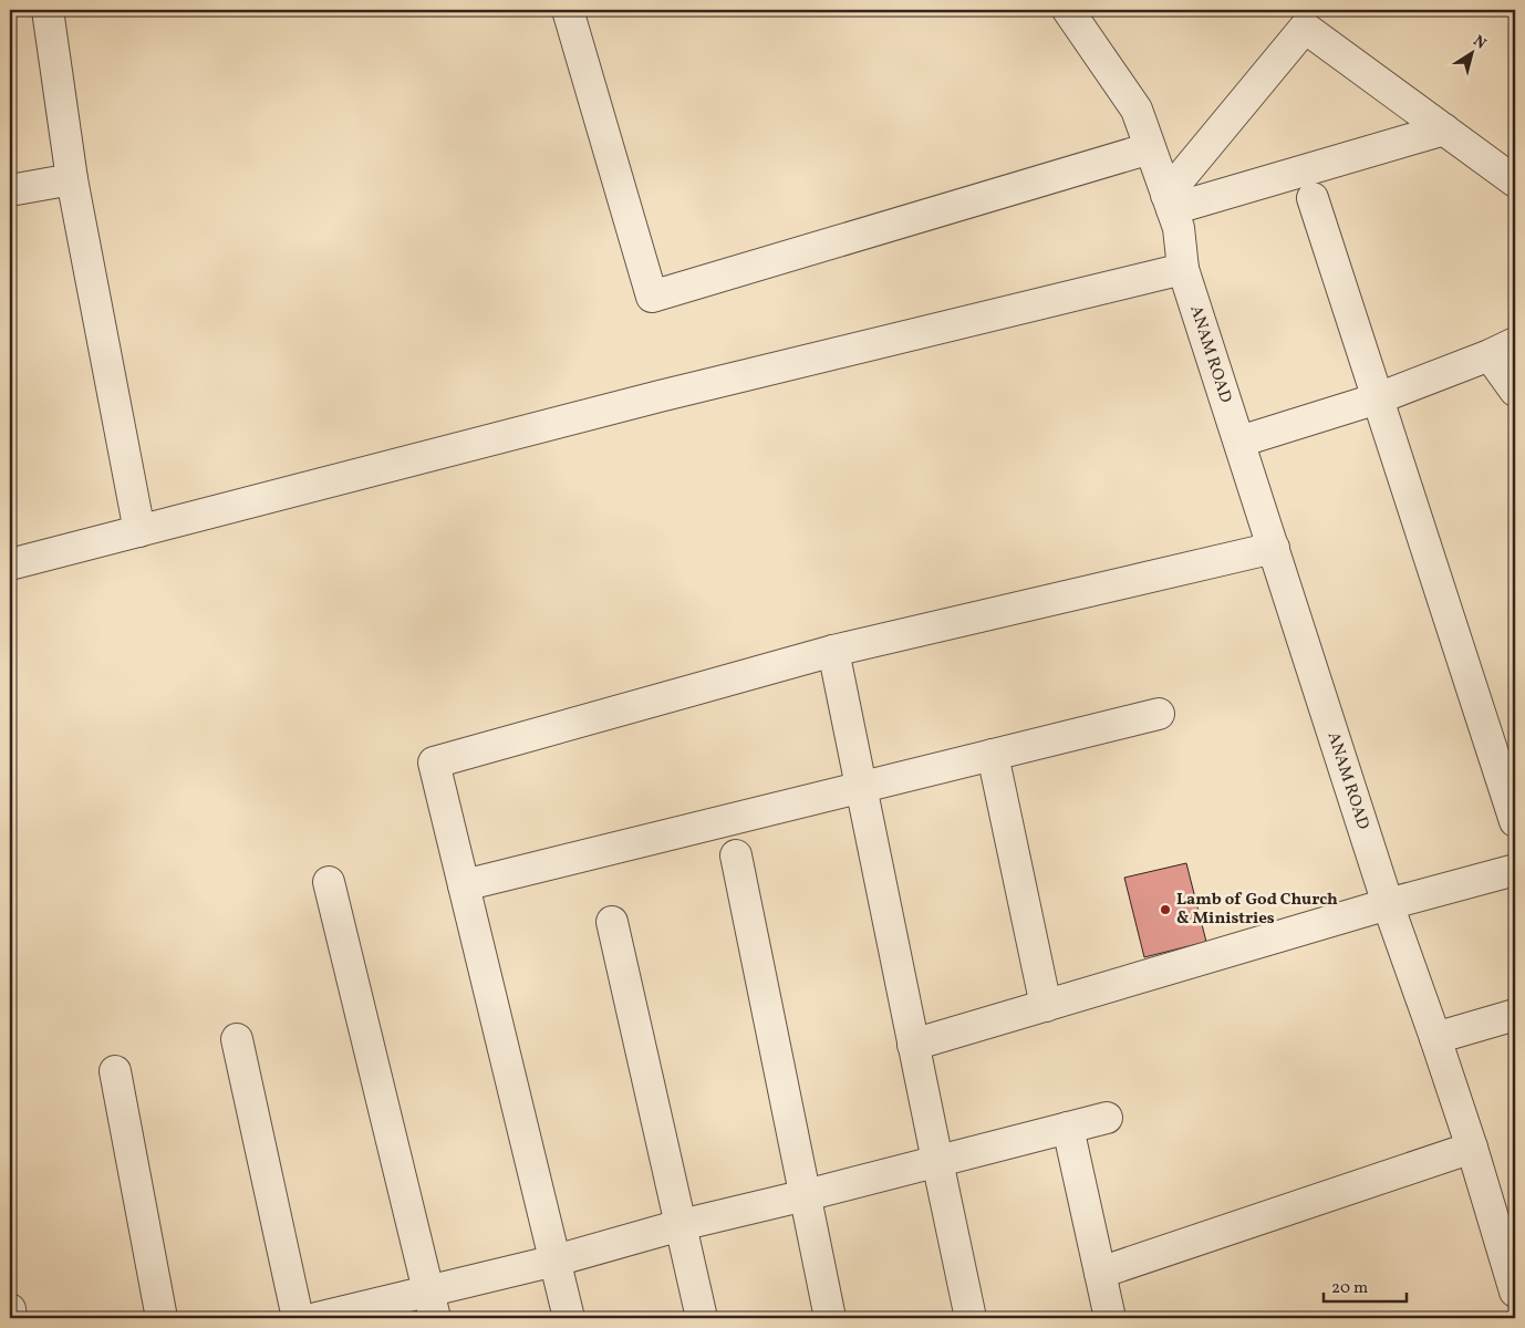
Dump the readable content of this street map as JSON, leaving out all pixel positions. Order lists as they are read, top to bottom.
{
  "streets": {
    "street": ["ANAM ROAD"]
  },
  "places": ["Lamb of God Church & Ministries"],
  "scale_bar": "20 m",
  "north": "top right"
}
